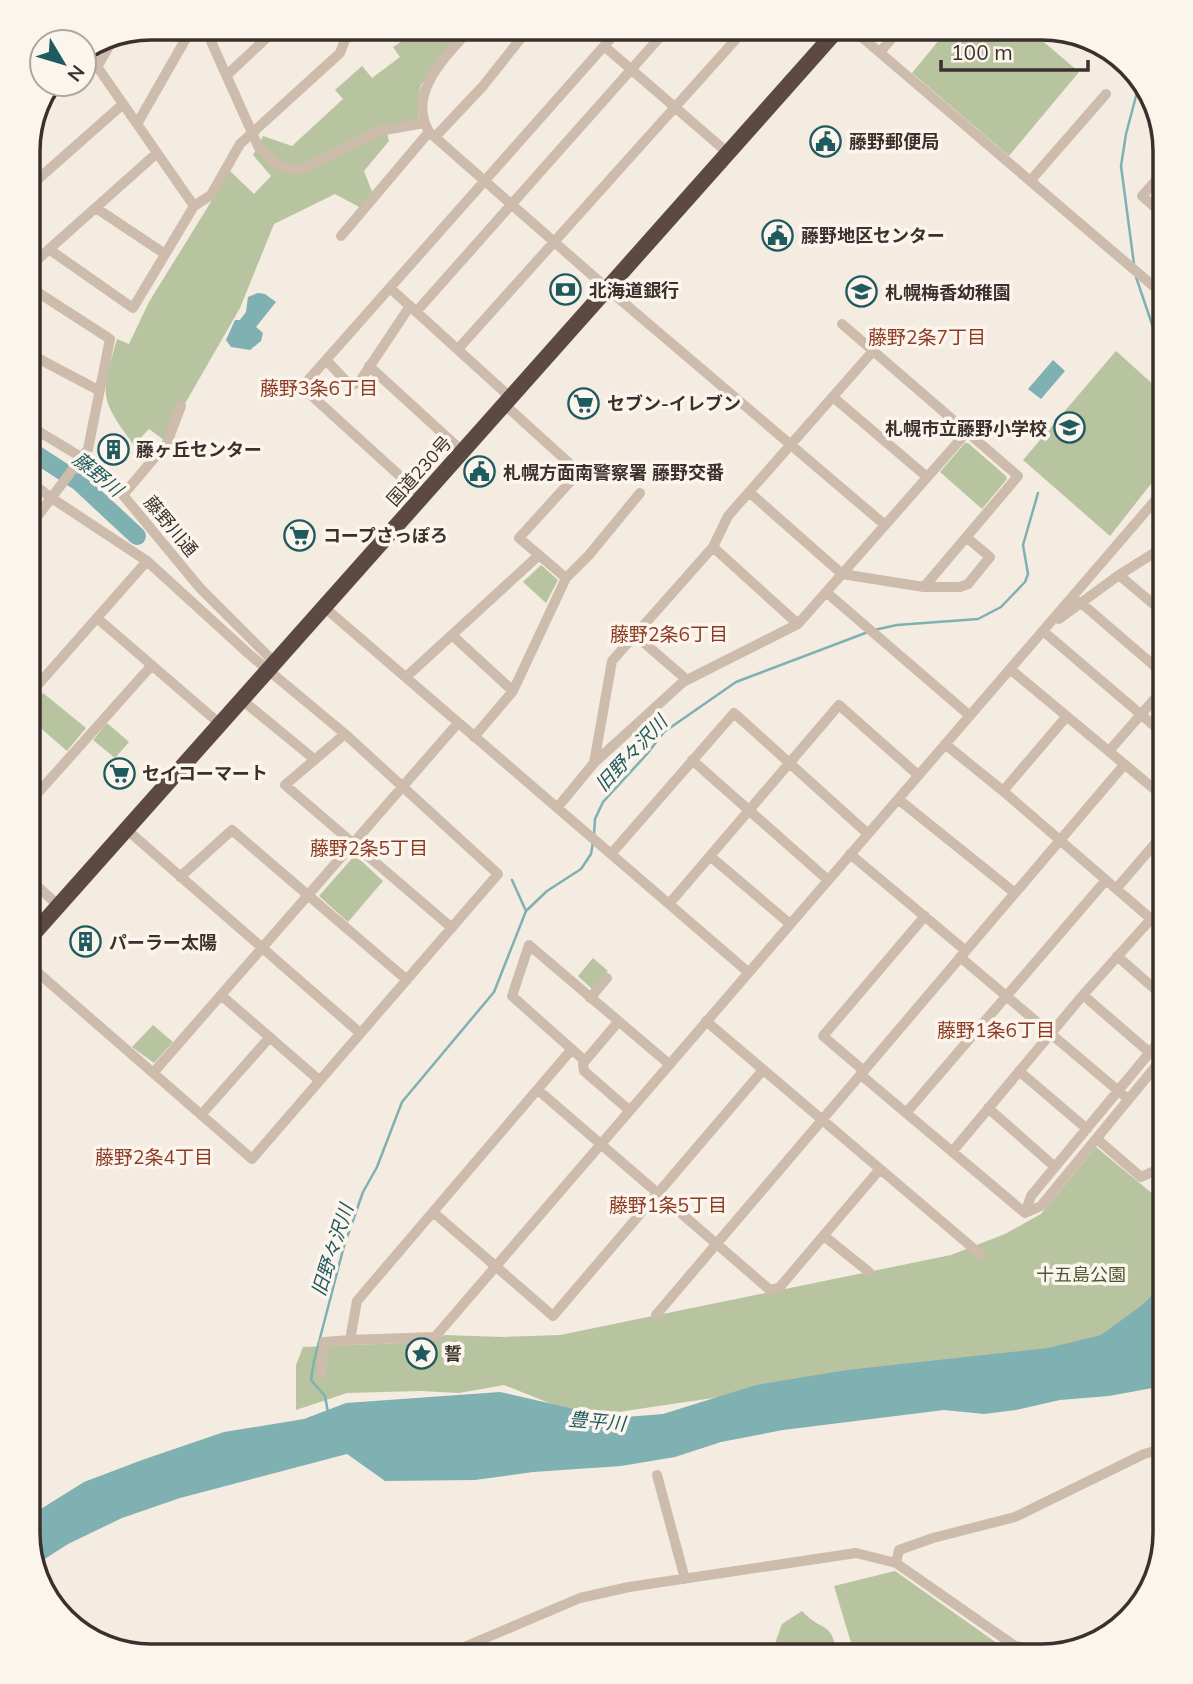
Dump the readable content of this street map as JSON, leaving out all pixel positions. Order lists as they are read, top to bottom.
{
  "streets": {
    "highway": ["国道230号"],
    "street": ["藤野川通"]
  },
  "crossings": [
    ["国道230号", "藤野川通"]
  ],
  "districts": [
    "藤野2条7丁目",
    "藤野3条6丁目",
    "藤野2条6丁目",
    "藤野2条5丁目",
    "藤野1条6丁目",
    "藤野2条4丁目",
    "藤野1条5丁目"
  ],
  "water": ["藤野川", "旧野々沢川", "豊平川"],
  "parks": ["十五島公園"],
  "places": {
    "public building": ["藤野郵便局", "藤野地区センター", "札幌方面南警察署 藤野交番"],
    "bank": ["北海道銀行"],
    "school or university": ["札幌梅香幼稚園", "札幌市立藤野小学校"],
    "supermarket": ["セブン-イレブン", "コープさっぽろ", "セイコーマート"],
    "building": ["藤ヶ丘センター", "パーラー太陽"],
    "place": ["誓"]
  },
  "scale_bar": "100 m",
  "north": "bottom right"
}
